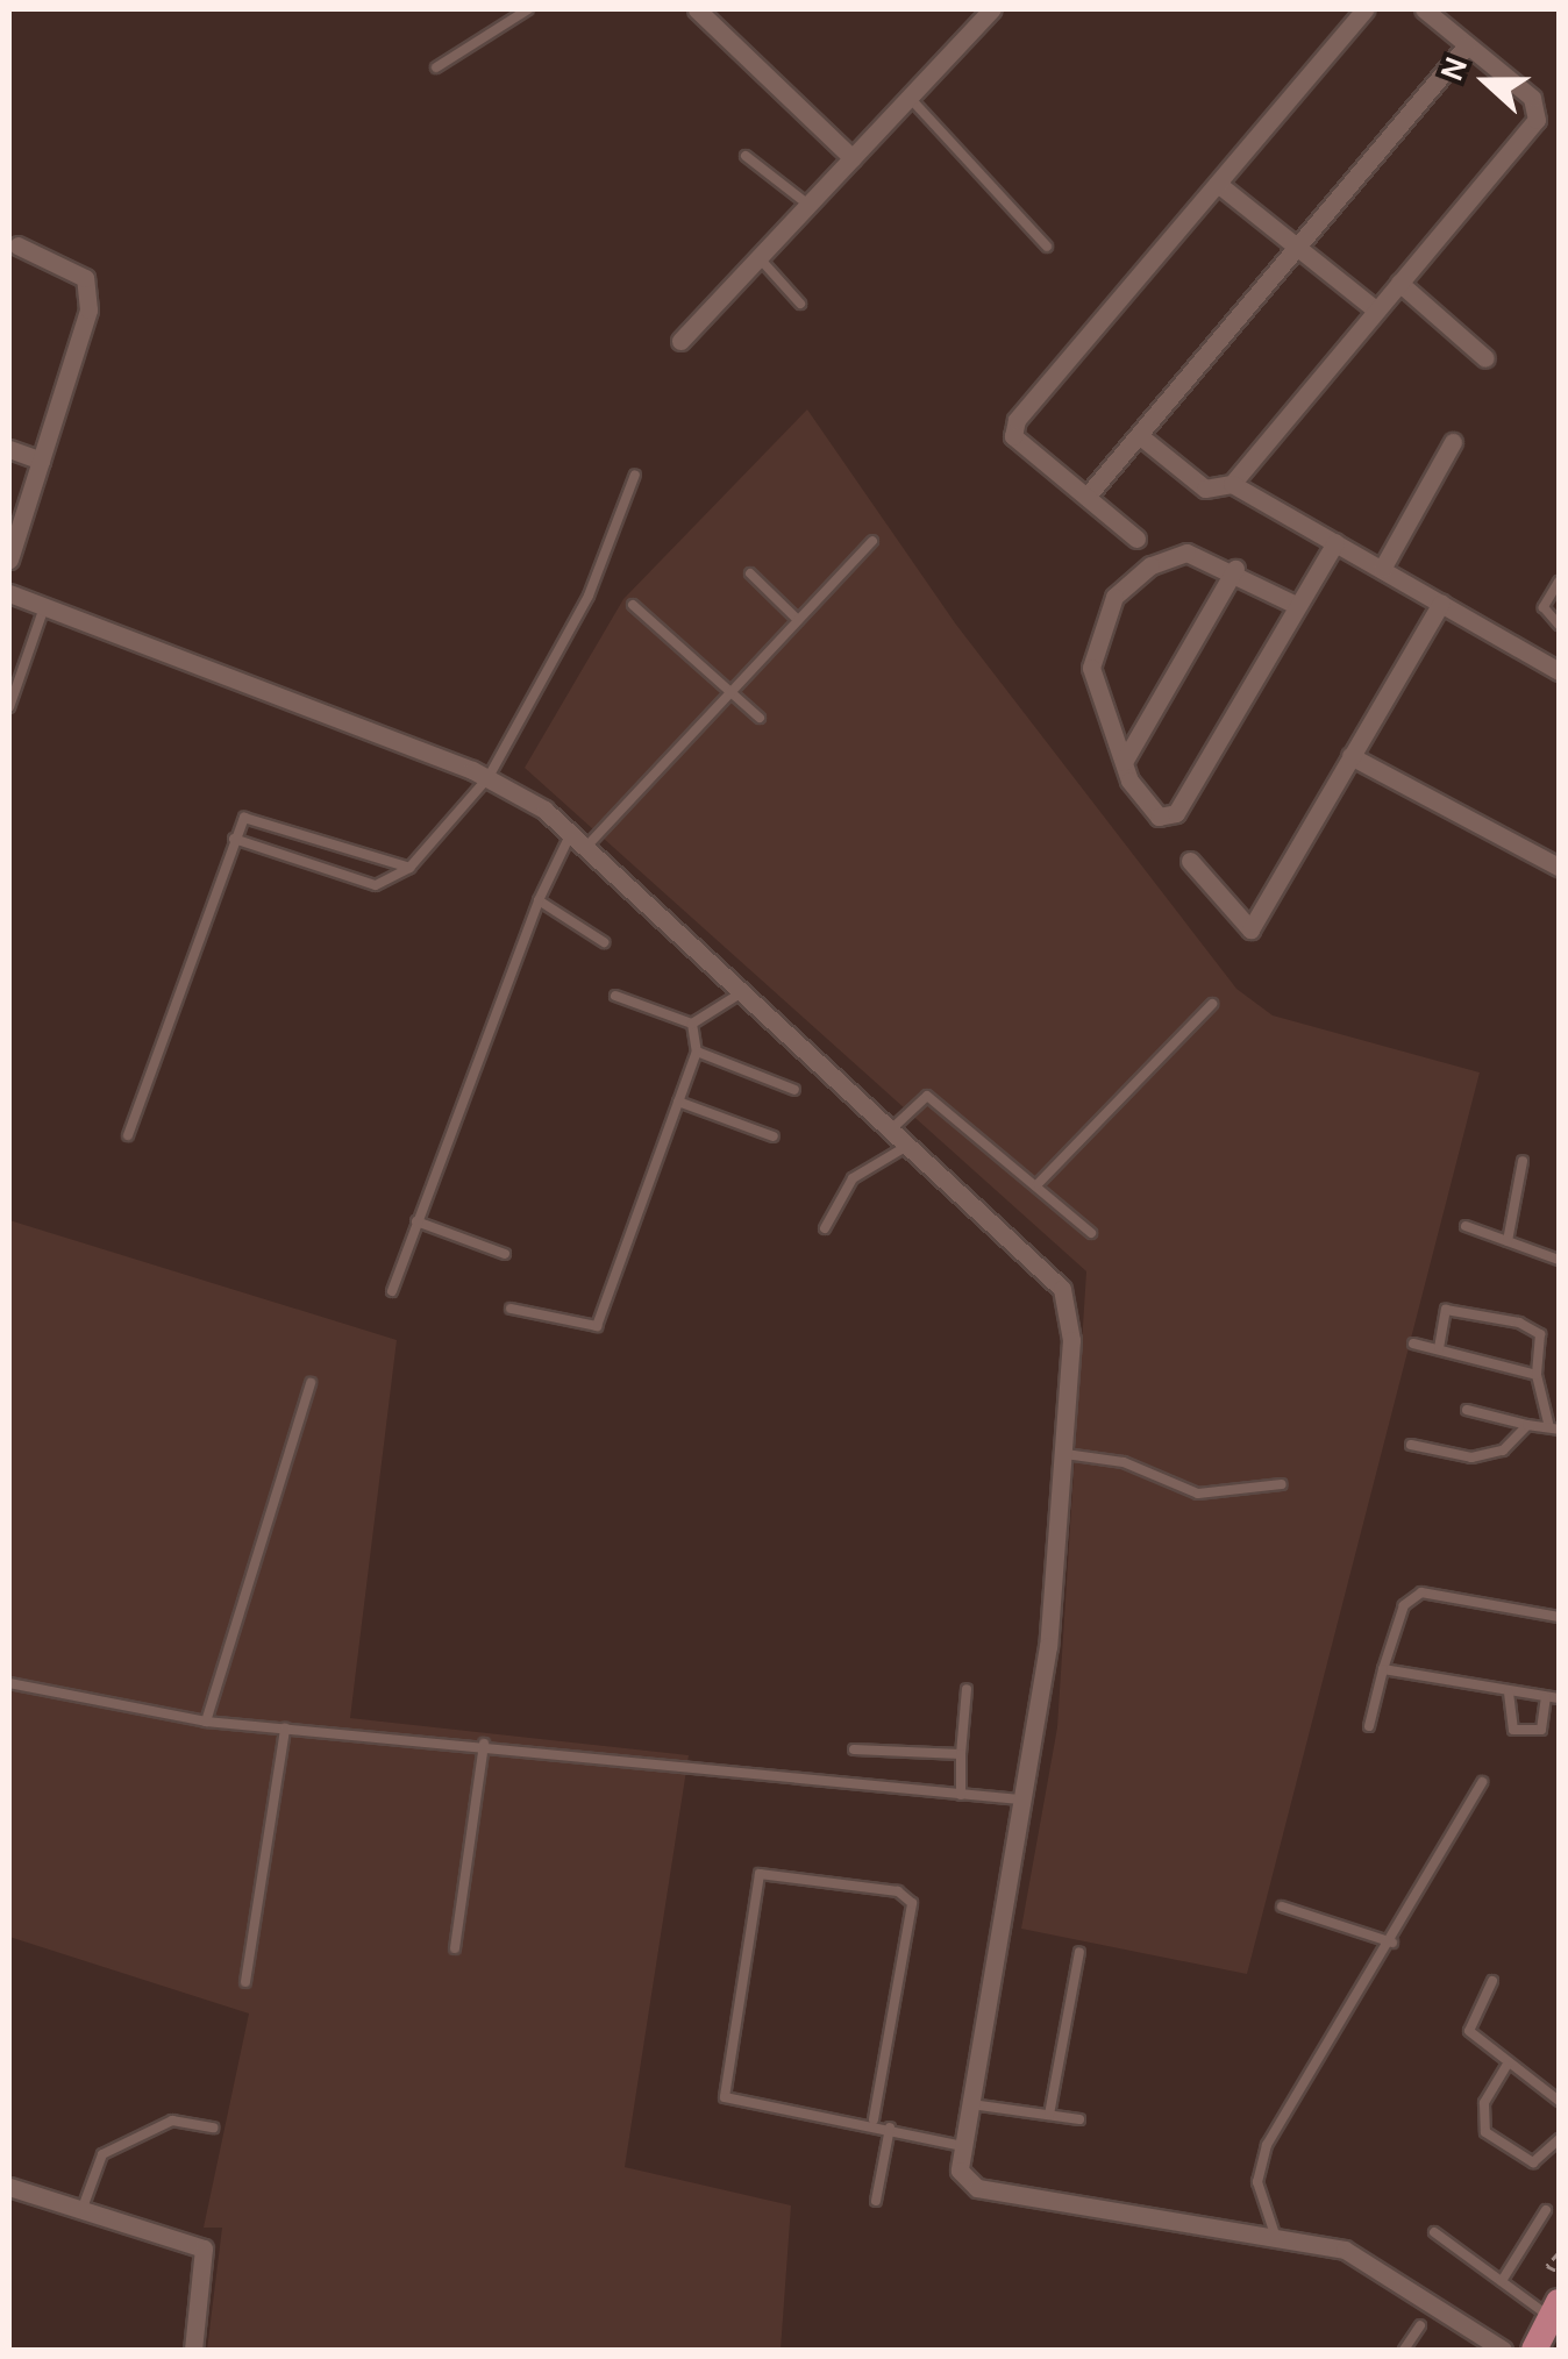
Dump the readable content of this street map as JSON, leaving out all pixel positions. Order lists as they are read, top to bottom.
{
  "north": "left"
}
